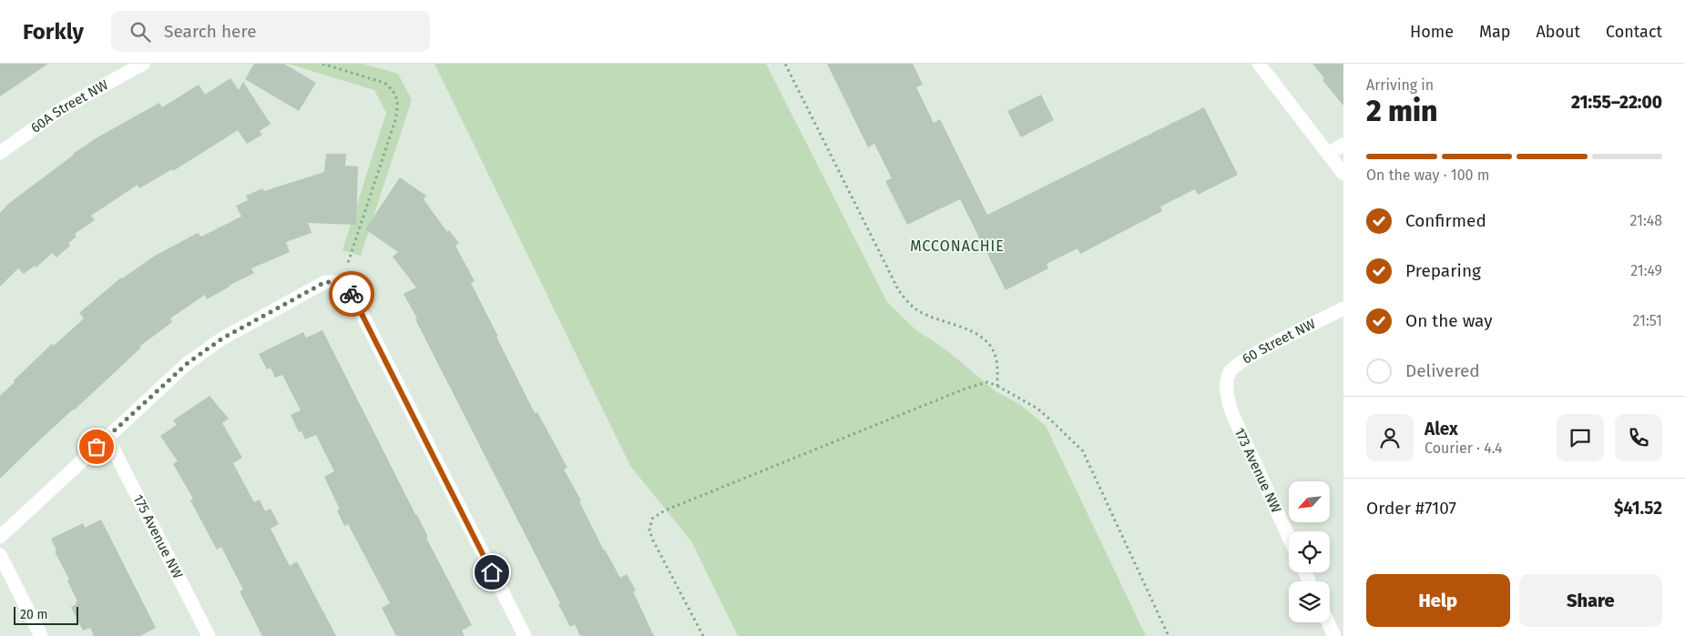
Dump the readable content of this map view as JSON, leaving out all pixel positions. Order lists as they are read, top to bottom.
{
  "streets": {
    "street": [
      "60A Street NW",
      "60 Street NW",
      "173 Avenue NW",
      "175 Avenue NW"
    ]
  },
  "crossings": [
    ["60 Street NW", "173 Avenue NW"]
  ],
  "districts": ["MCCONACHIE"],
  "scale_bar": "20 m",
  "north": "bottom left",
  "page": {
    "header": "Forkly",
    "search": "Search here",
    "nav": [
      "Home",
      "Map",
      "About",
      "Contact"
    ],
    "heading": ["2 min", "Arriving in", "21:55–22:00"],
    "panel": [
      "Alex",
      "Courier · 4.4",
      "Order #7107",
      "$41.52"
    ],
    "bar": "On the way · 100 m",
    "list": [
      ["Confirmed", "21:48"],
      ["Preparing", "21:49"],
      ["On the way", "21:51"],
      "Delivered"
    ],
    "buttons": ["Help", "Share"],
    "scale": "20 m"
  }
}
